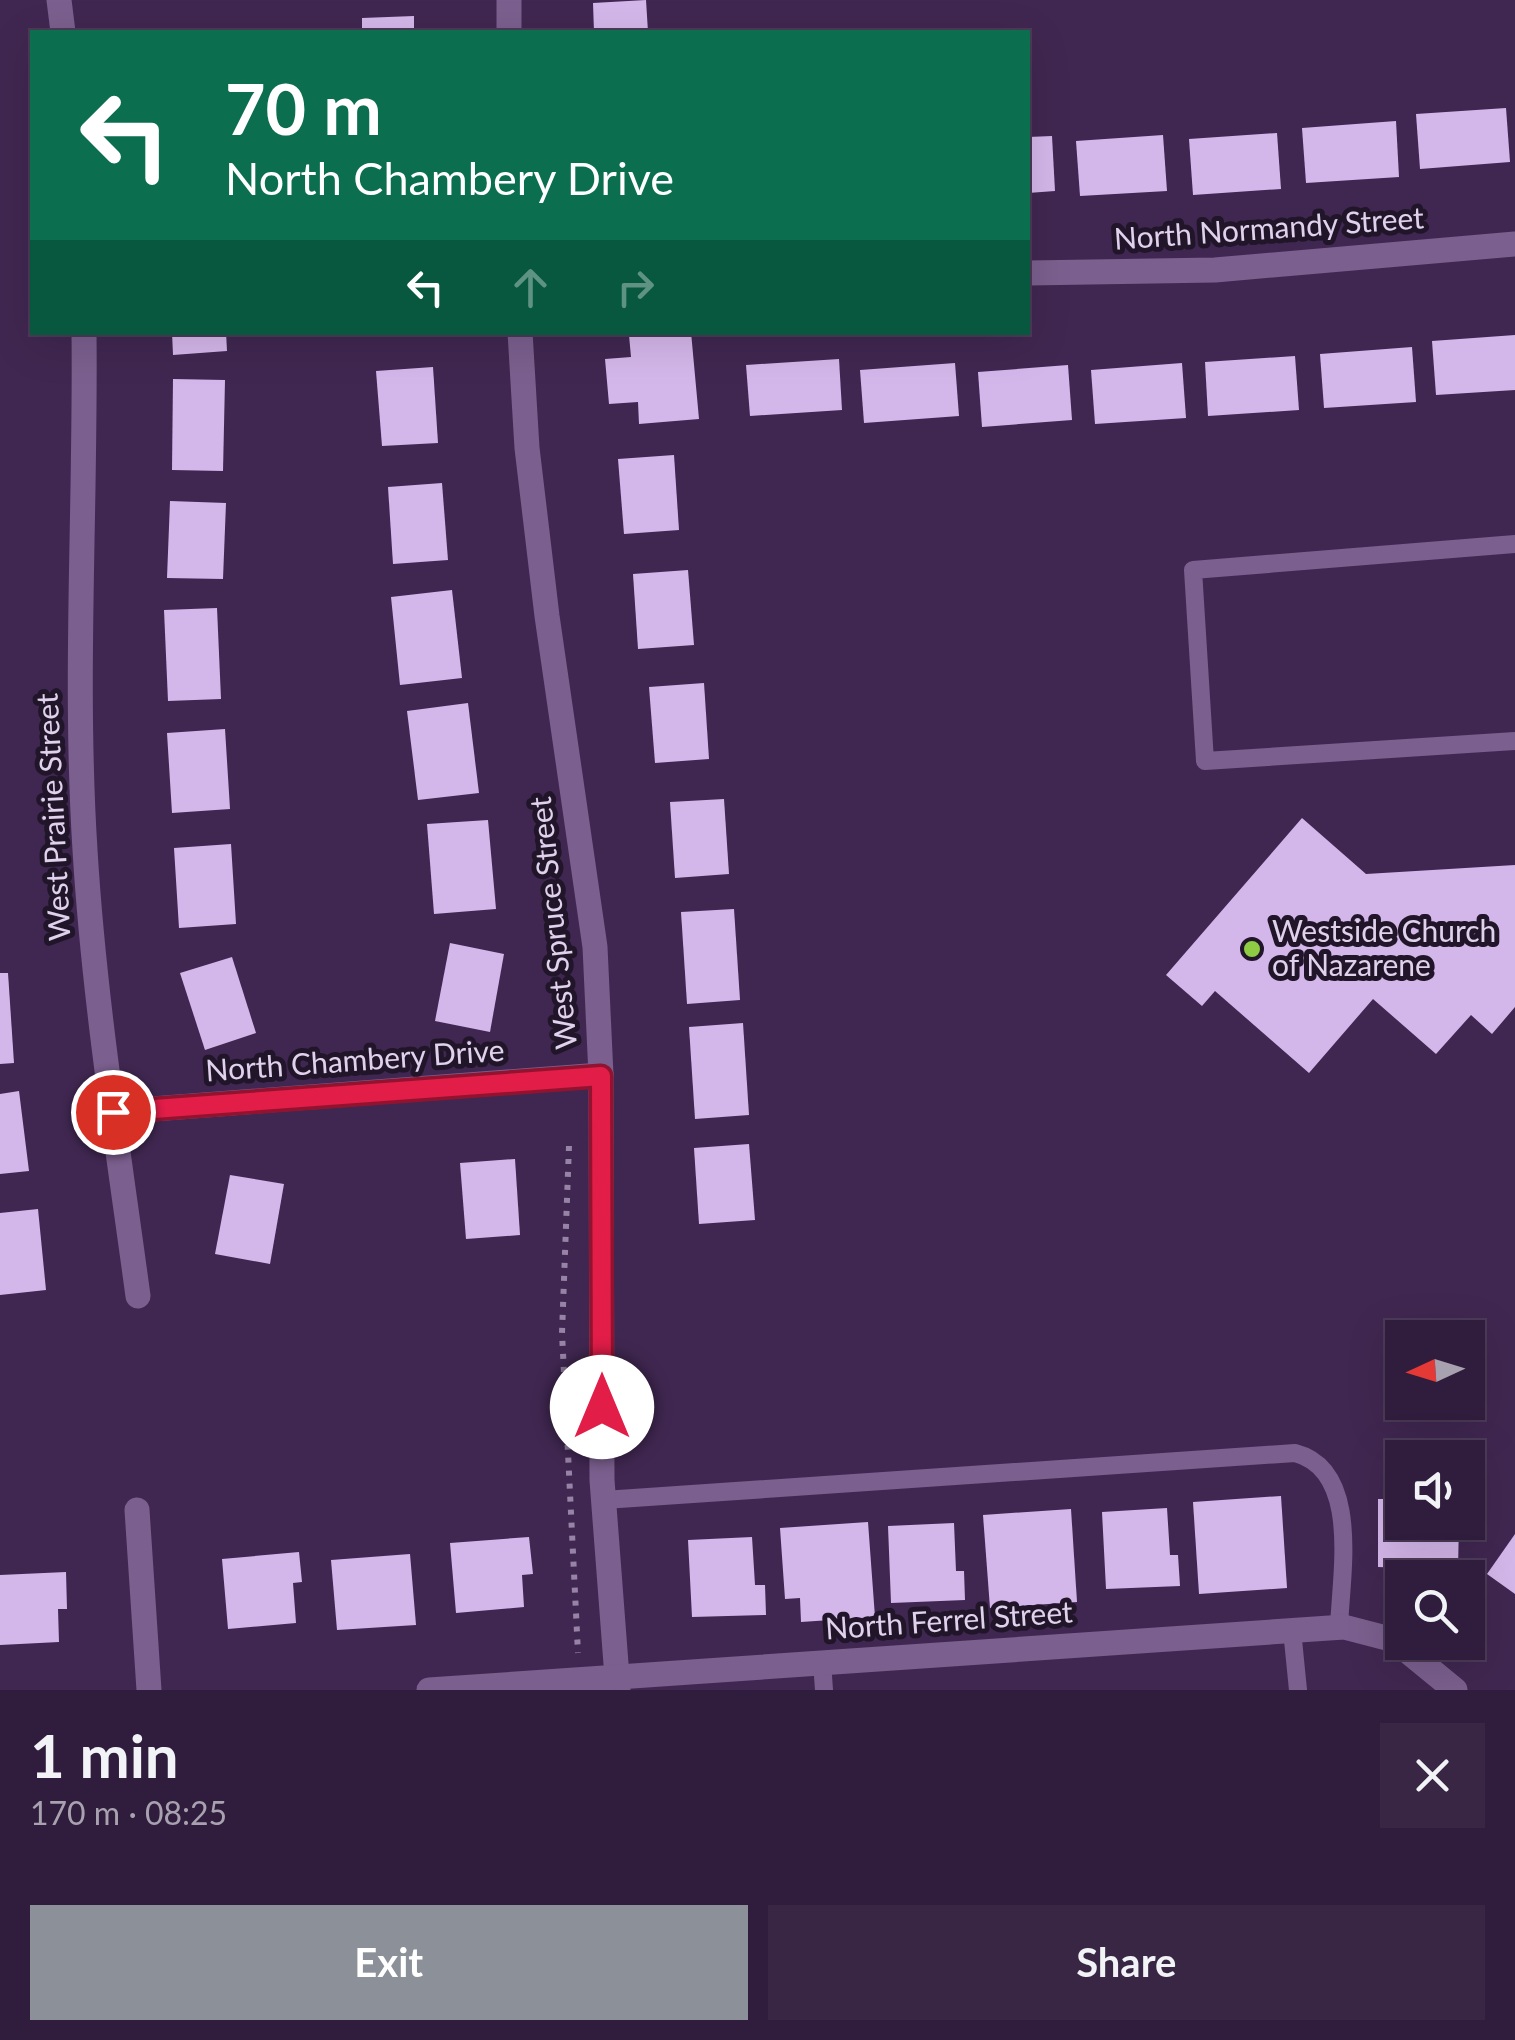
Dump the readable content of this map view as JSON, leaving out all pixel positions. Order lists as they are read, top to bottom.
{
  "streets": {
    "street": [
      "North Normandy Street",
      "West Prairie Street",
      "West Spruce Street",
      "North Chambery Drive",
      "North Ferrel Street"
    ]
  },
  "crossings": [
    ["West Prairie Street", "North Chambery Drive"],
    ["West Spruce Street", "North Chambery Drive"],
    ["West Spruce Street", "North Ferrel Street"]
  ],
  "places": ["Westside Church of Nazarene"],
  "north": "left",
  "page": {
    "turn": ["70 m", "North Chambery Drive"],
    "heading": ["1 min", "170 m · 08:25"],
    "buttons": ["Exit", "Share"]
  }
}
